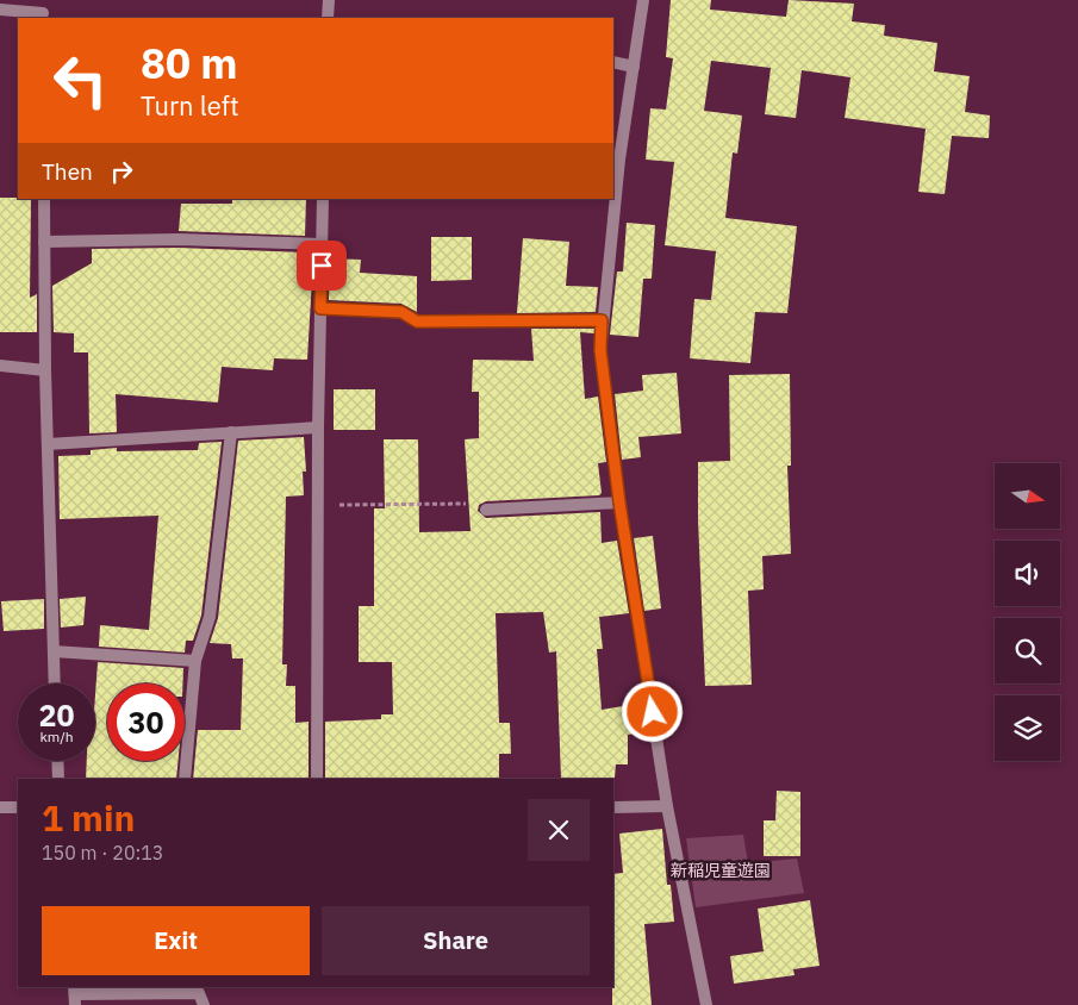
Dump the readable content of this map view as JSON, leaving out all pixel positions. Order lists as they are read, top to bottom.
{
  "parks": ["新稲児童遊園"],
  "north": "right",
  "page": {
    "turn": ["80 m", "Turn left"],
    "then": "Then",
    "speed": "20 km/h",
    "limit": "30",
    "heading": ["1 min", "150 m · 20:13"],
    "buttons": ["Exit", "Share"]
  }
}
